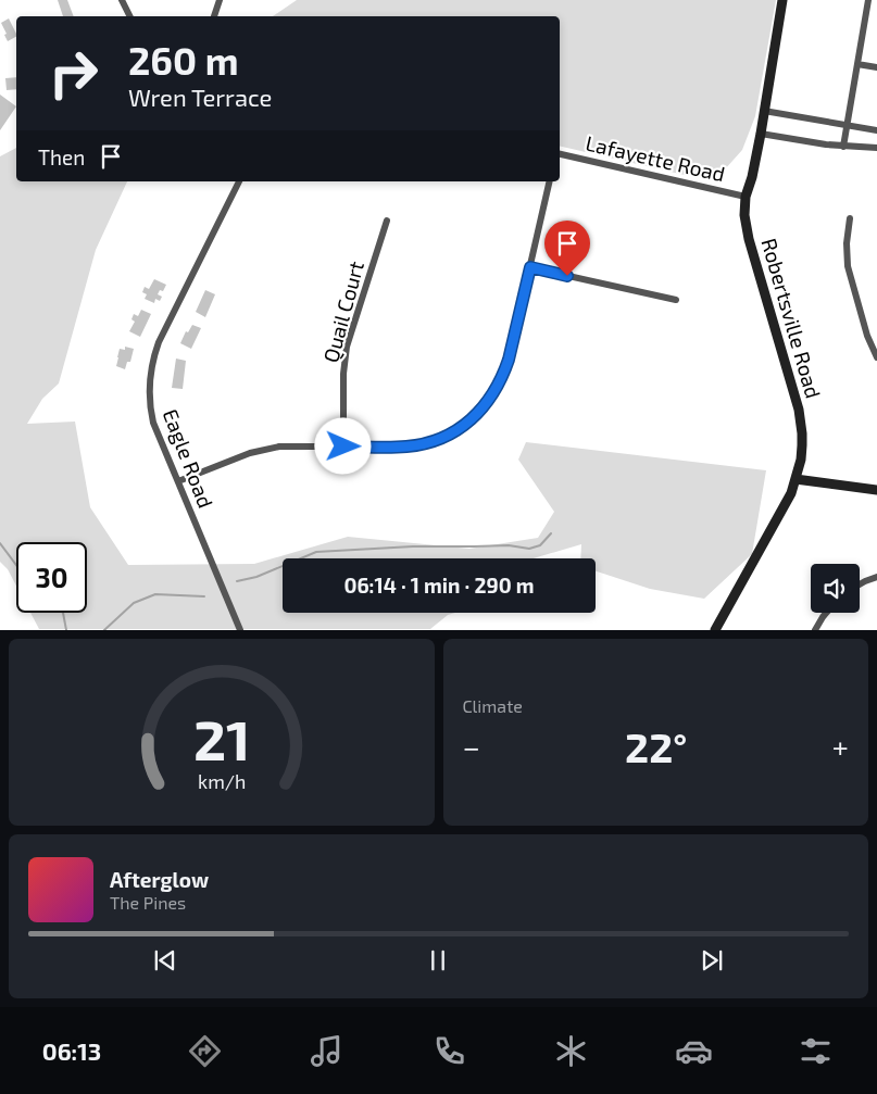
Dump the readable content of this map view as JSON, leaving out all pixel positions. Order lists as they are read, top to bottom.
{
  "streets": {
    "street": [
      "Lafayette Road",
      "Quail Court",
      "Robertsville Road",
      "Eagle Road"
    ]
  },
  "crossings": [
    ["Lafayette Road", "Robertsville Road"]
  ],
  "page": {
    "turn": ["260 m", "Wren Terrace"],
    "then": "Then",
    "limit": "30",
    "trip": "06:14 · 1 min · 290 m",
    "tile": "Climate",
    "heat": ["−", "22°", "+"],
    "song": ["Afterglow", "The Pines"],
    "tabs": "06:13",
    "gauge": ["21", "km/h"]
  }
}
